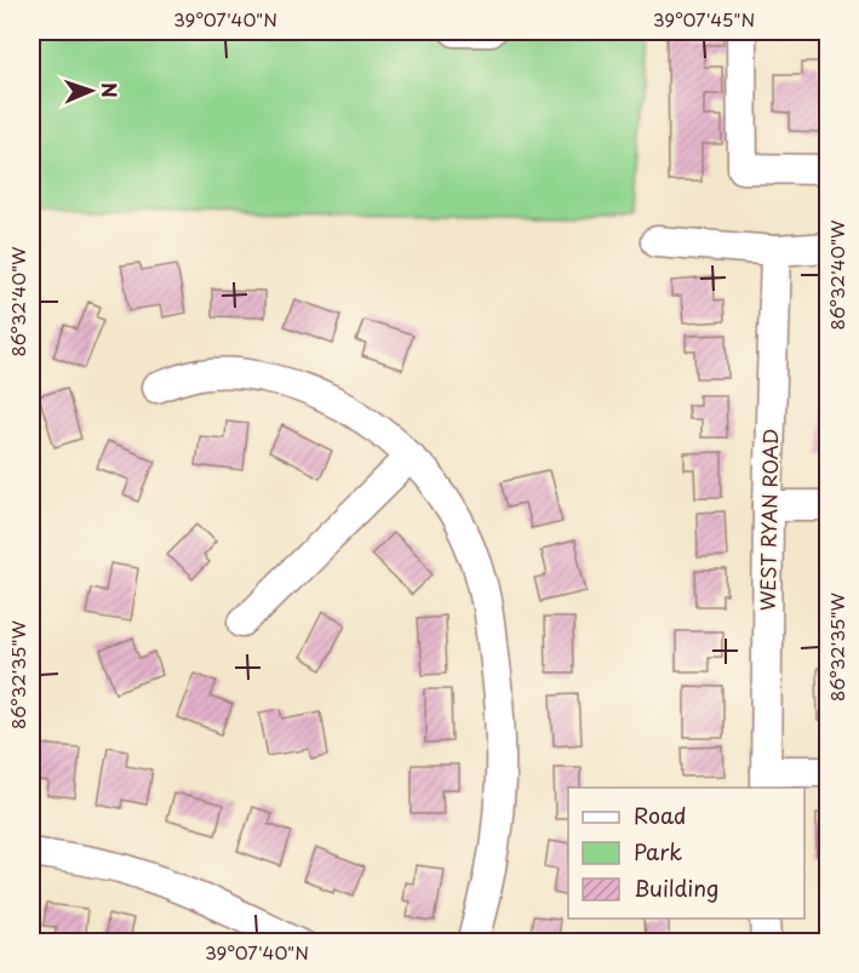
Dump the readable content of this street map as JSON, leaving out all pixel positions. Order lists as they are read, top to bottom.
{
  "streets": {
    "street": ["WEST RYAN ROAD"]
  },
  "legend": ["Road", "Park", "Building"],
  "north": "right",
  "coordinates": [
    "39°07'40\"N",
    "39°07'45\"N",
    "86°32'40\"W",
    "86°32'35\"W"
  ]
}
